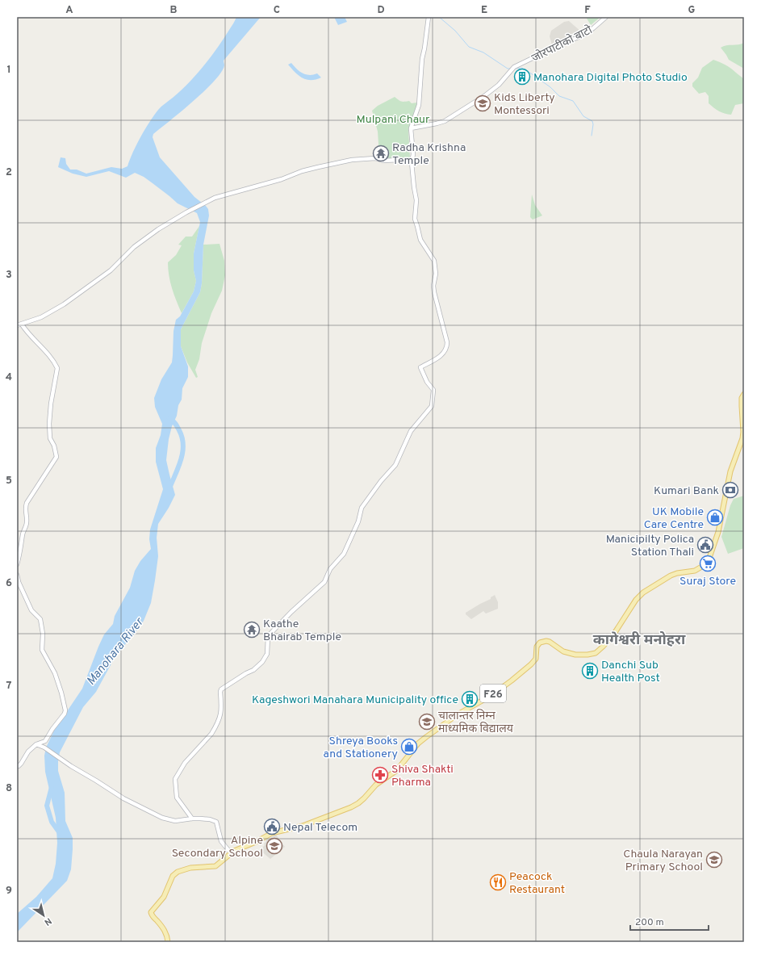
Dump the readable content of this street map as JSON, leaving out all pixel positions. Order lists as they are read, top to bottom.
{
  "streets": {
    "main road": ["F26"],
    "street": ["जोरपाटीको बाटो"]
  },
  "districts": ["कागेश्वरी मनोहरा"],
  "water": ["Manohara River"],
  "parks": ["Mulpani Chaur"],
  "places": {
    "building": ["Manohara Digital Photo Studio", "Danchi Sub Health Post", "Kageshwori Manahara Municipality office"],
    "school or university": [
      "Kids Liberty Montessori",
      "चालान्तर निम्न माध्यमिक विद्यालय",
      "Alpine Secondary School",
      "Chaula Narayan Primary School"
    ],
    "temple": ["Radha Krishna Temple", "Kaathe Bhairab Temple"],
    "bank": ["Kumari Bank"],
    "shop": ["UK Mobile Care Centre", "Shreya Books and Stationery"],
    "public building": ["Manicipilty Polica Station Thali", "Nepal Telecom"],
    "supermarket": ["Suraj Store"],
    "pharmacy": ["Shiva Shakti Pharma"],
    "restaurant": ["Peacock Restaurant"]
  },
  "scale_bar": "200 m",
  "north": "bottom right",
  "grid": {
    "columns": [
      "A",
      "B",
      "C",
      "D",
      "E",
      "F",
      "G"
    ],
    "rows": [
      "1",
      "2",
      "3",
      "4",
      "5",
      "6",
      "7",
      "8",
      "9"
    ]
  }
}
